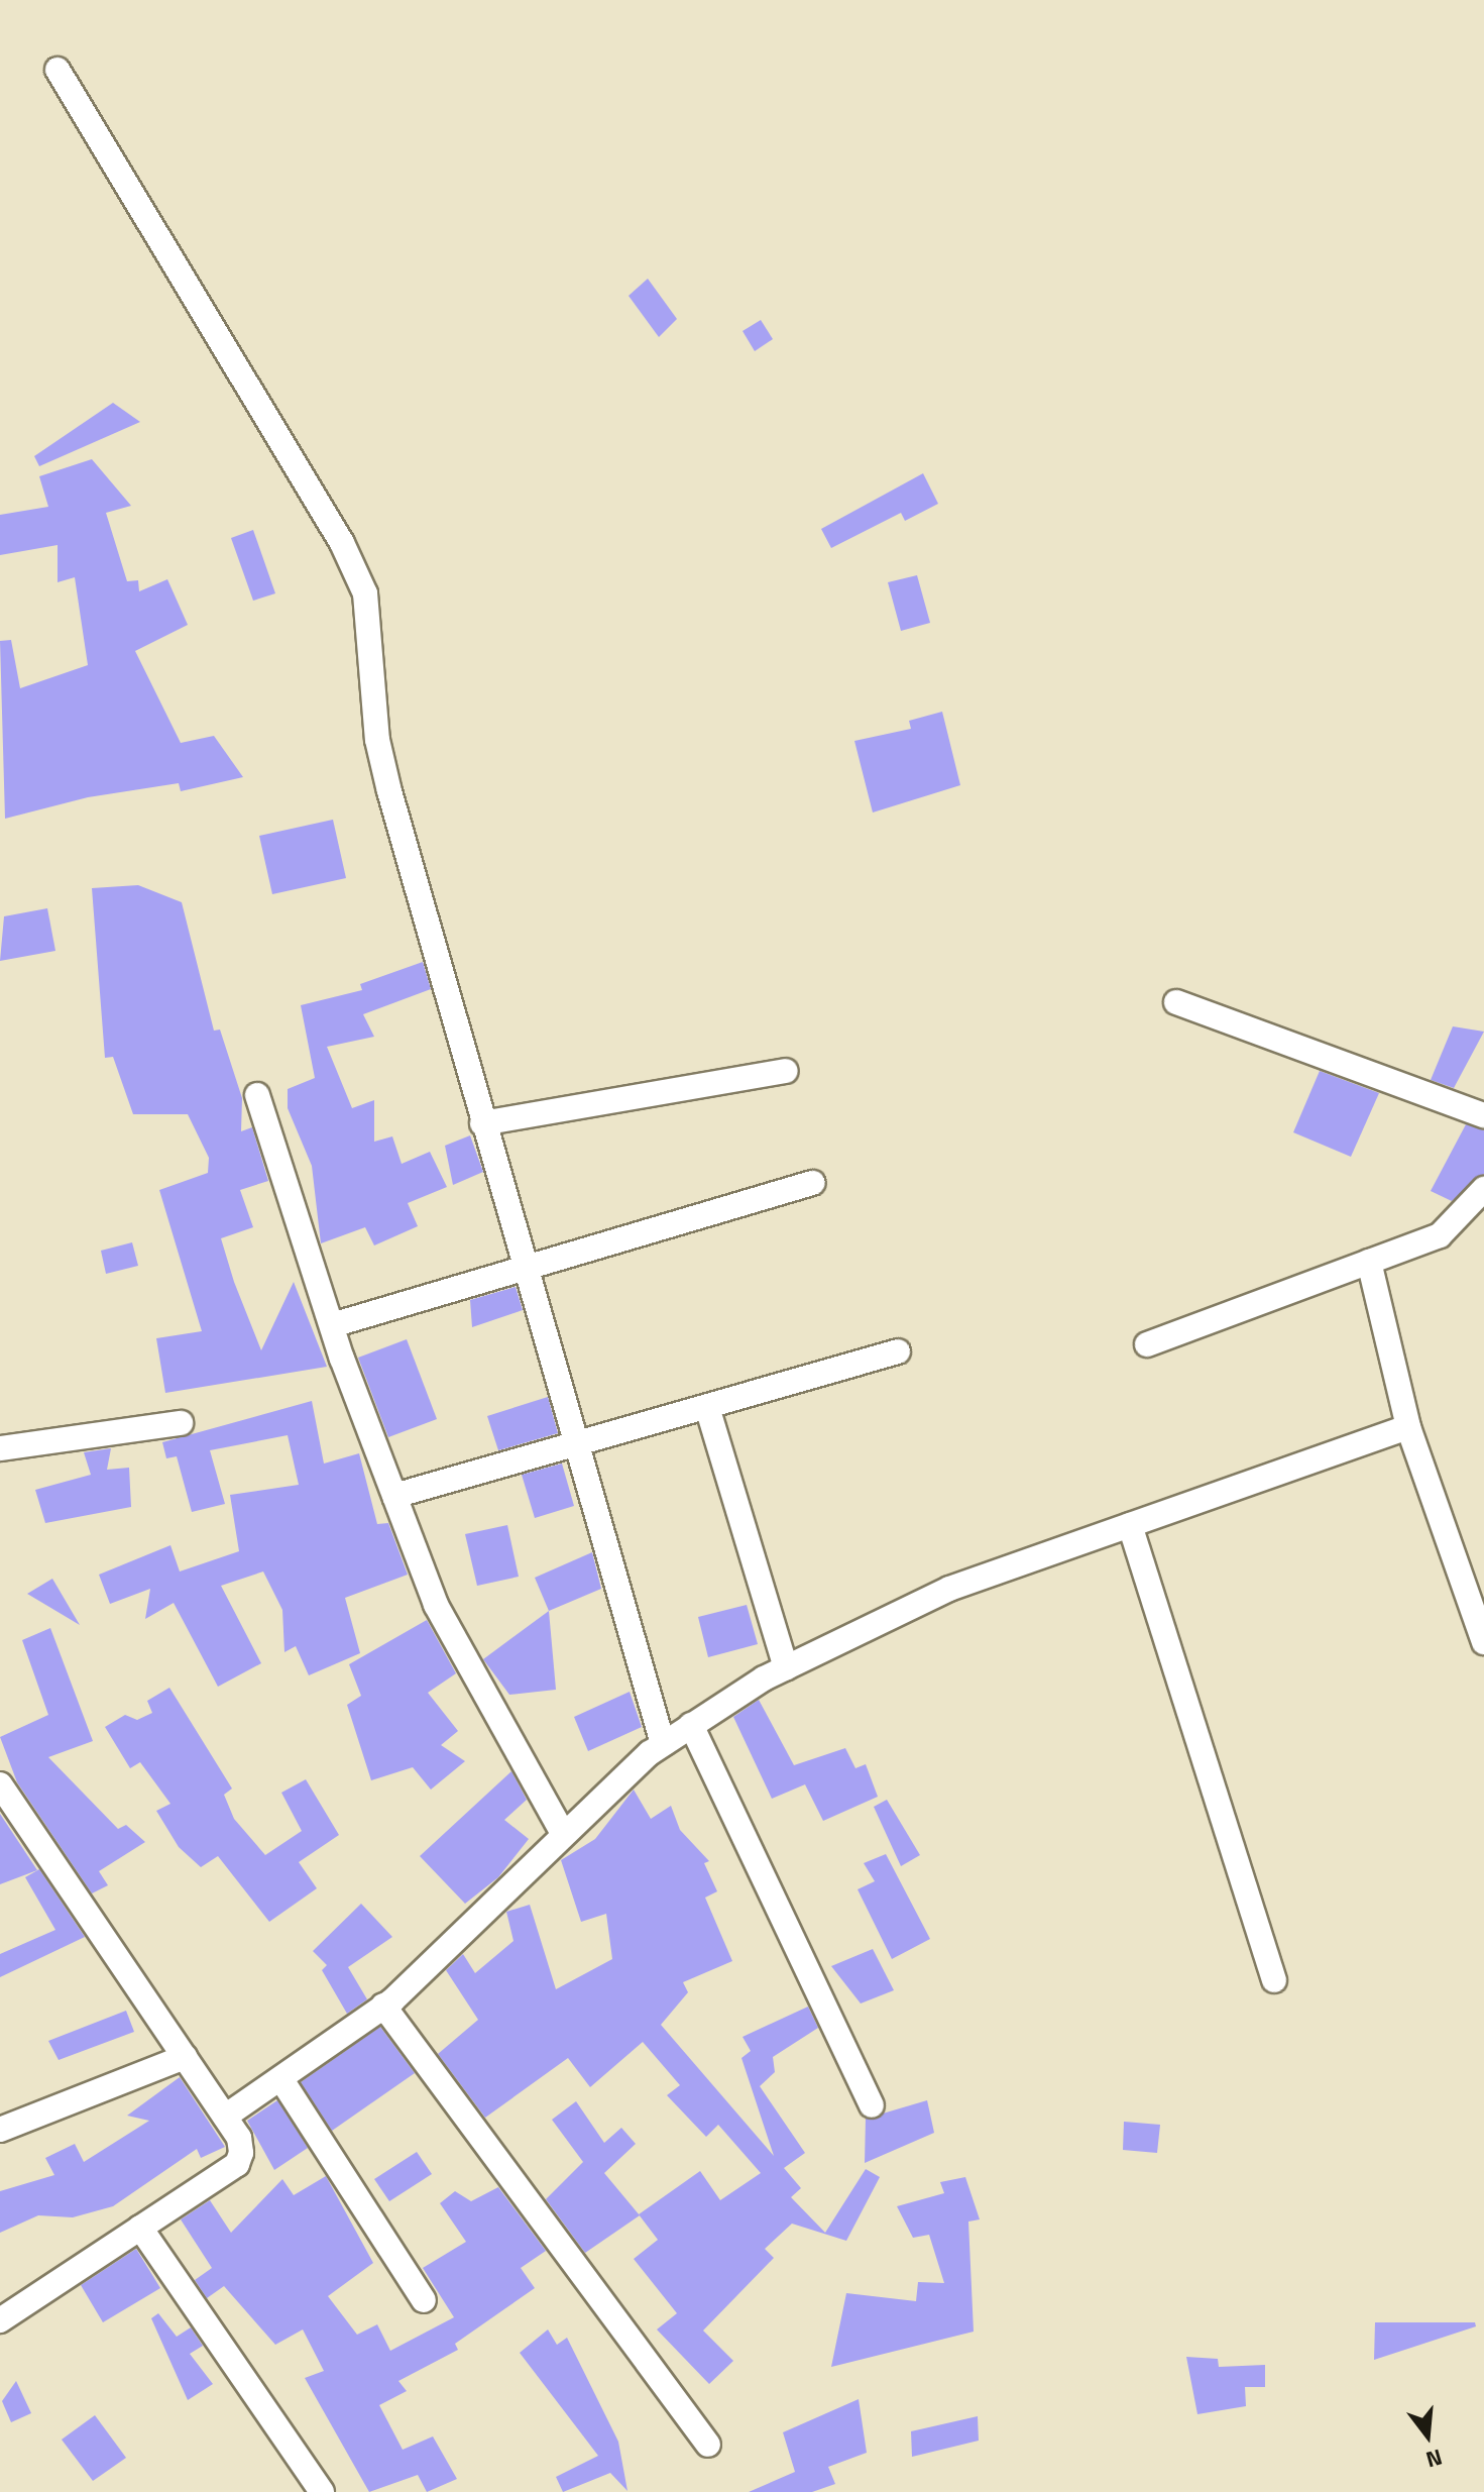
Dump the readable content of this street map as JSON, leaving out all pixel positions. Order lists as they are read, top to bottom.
{
  "north": "bottom"
}
